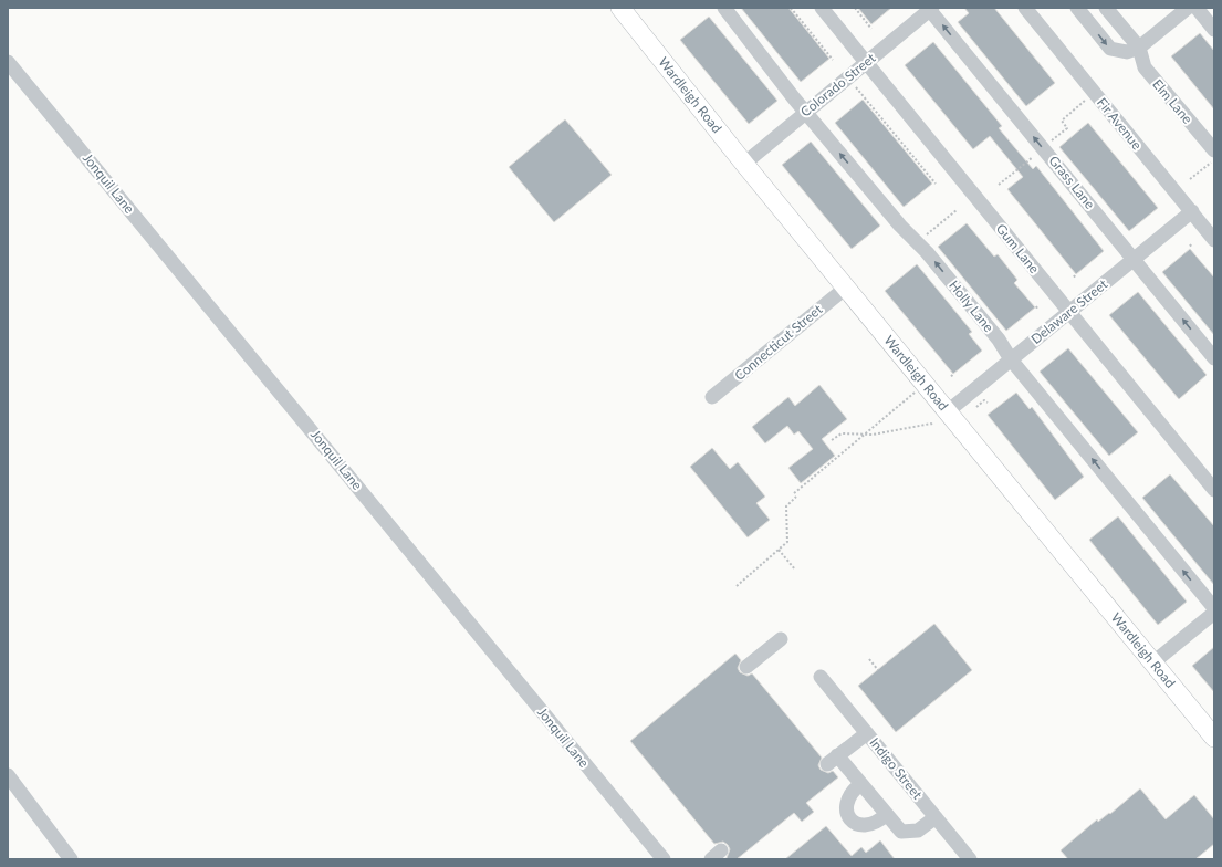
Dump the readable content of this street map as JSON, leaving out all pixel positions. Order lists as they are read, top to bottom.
{
  "streets": {
    "main road": ["Wardleigh Road"],
    "street": [
      "Colorado Street",
      "Elm Lane",
      "Fir Avenue",
      "Grass Lane",
      "Jonquil Lane",
      "Gum Lane",
      "Holly Lane",
      "Delaware Street",
      "Connecticut Street",
      "Indigo Street"
    ]
  },
  "crossings": [
    ["Colorado Street", "Wardleigh Road"],
    ["Colorado Street", "Grass Lane"],
    ["Colorado Street", "Gum Lane"],
    ["Colorado Street", "Holly Lane"],
    ["Wardleigh Road", "Delaware Street"],
    ["Wardleigh Road", "Connecticut Street"],
    ["Fir Avenue", "Delaware Street"],
    ["Grass Lane", "Delaware Street"],
    ["Gum Lane", "Delaware Street"],
    ["Holly Lane", "Delaware Street"]
  ],
  "one_way": ["Grass Lane", "Holly Lane"]
}
